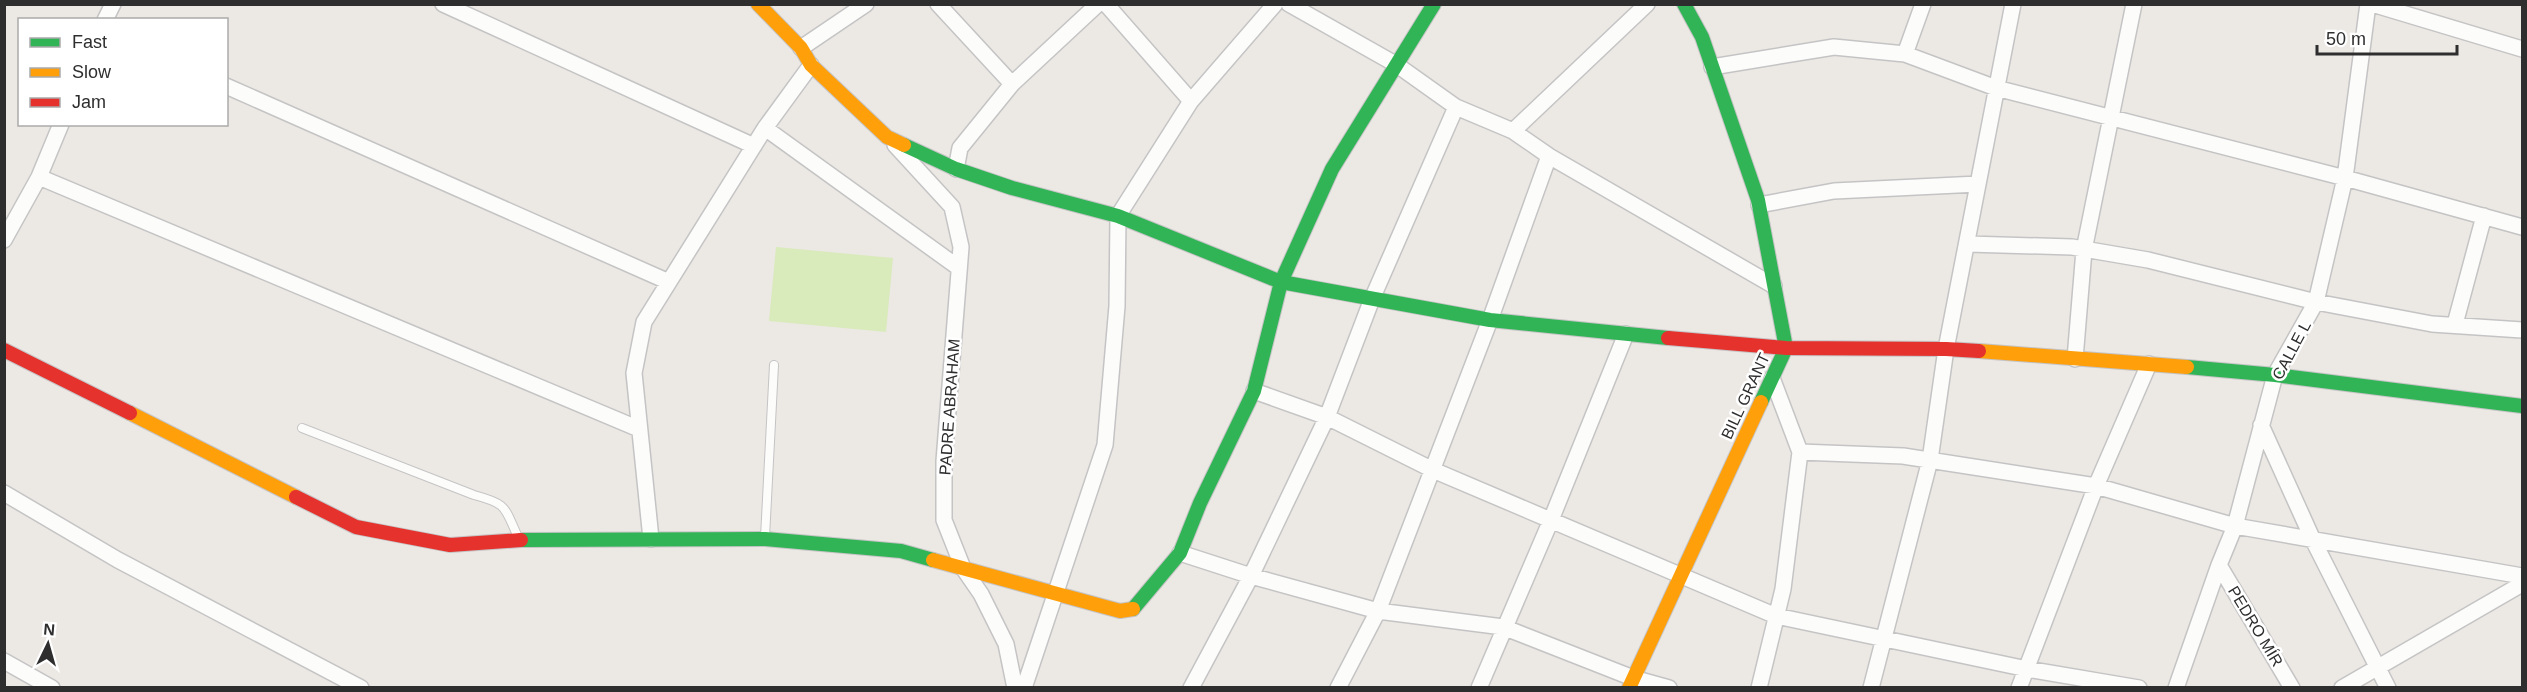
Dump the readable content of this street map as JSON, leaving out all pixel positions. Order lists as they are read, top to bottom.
{
  "streets": {
    "street": [
      "CALLE L",
      "BILL GRANT",
      "PADRE ABRAHAM",
      "PEDRO MÍR"
    ]
  },
  "crossings": [
    ["CALLE L", "PEDRO MÍR"]
  ],
  "legend": ["Fast", "Slow", "Jam"],
  "scale_bar": "50 m",
  "north": "top"
}
